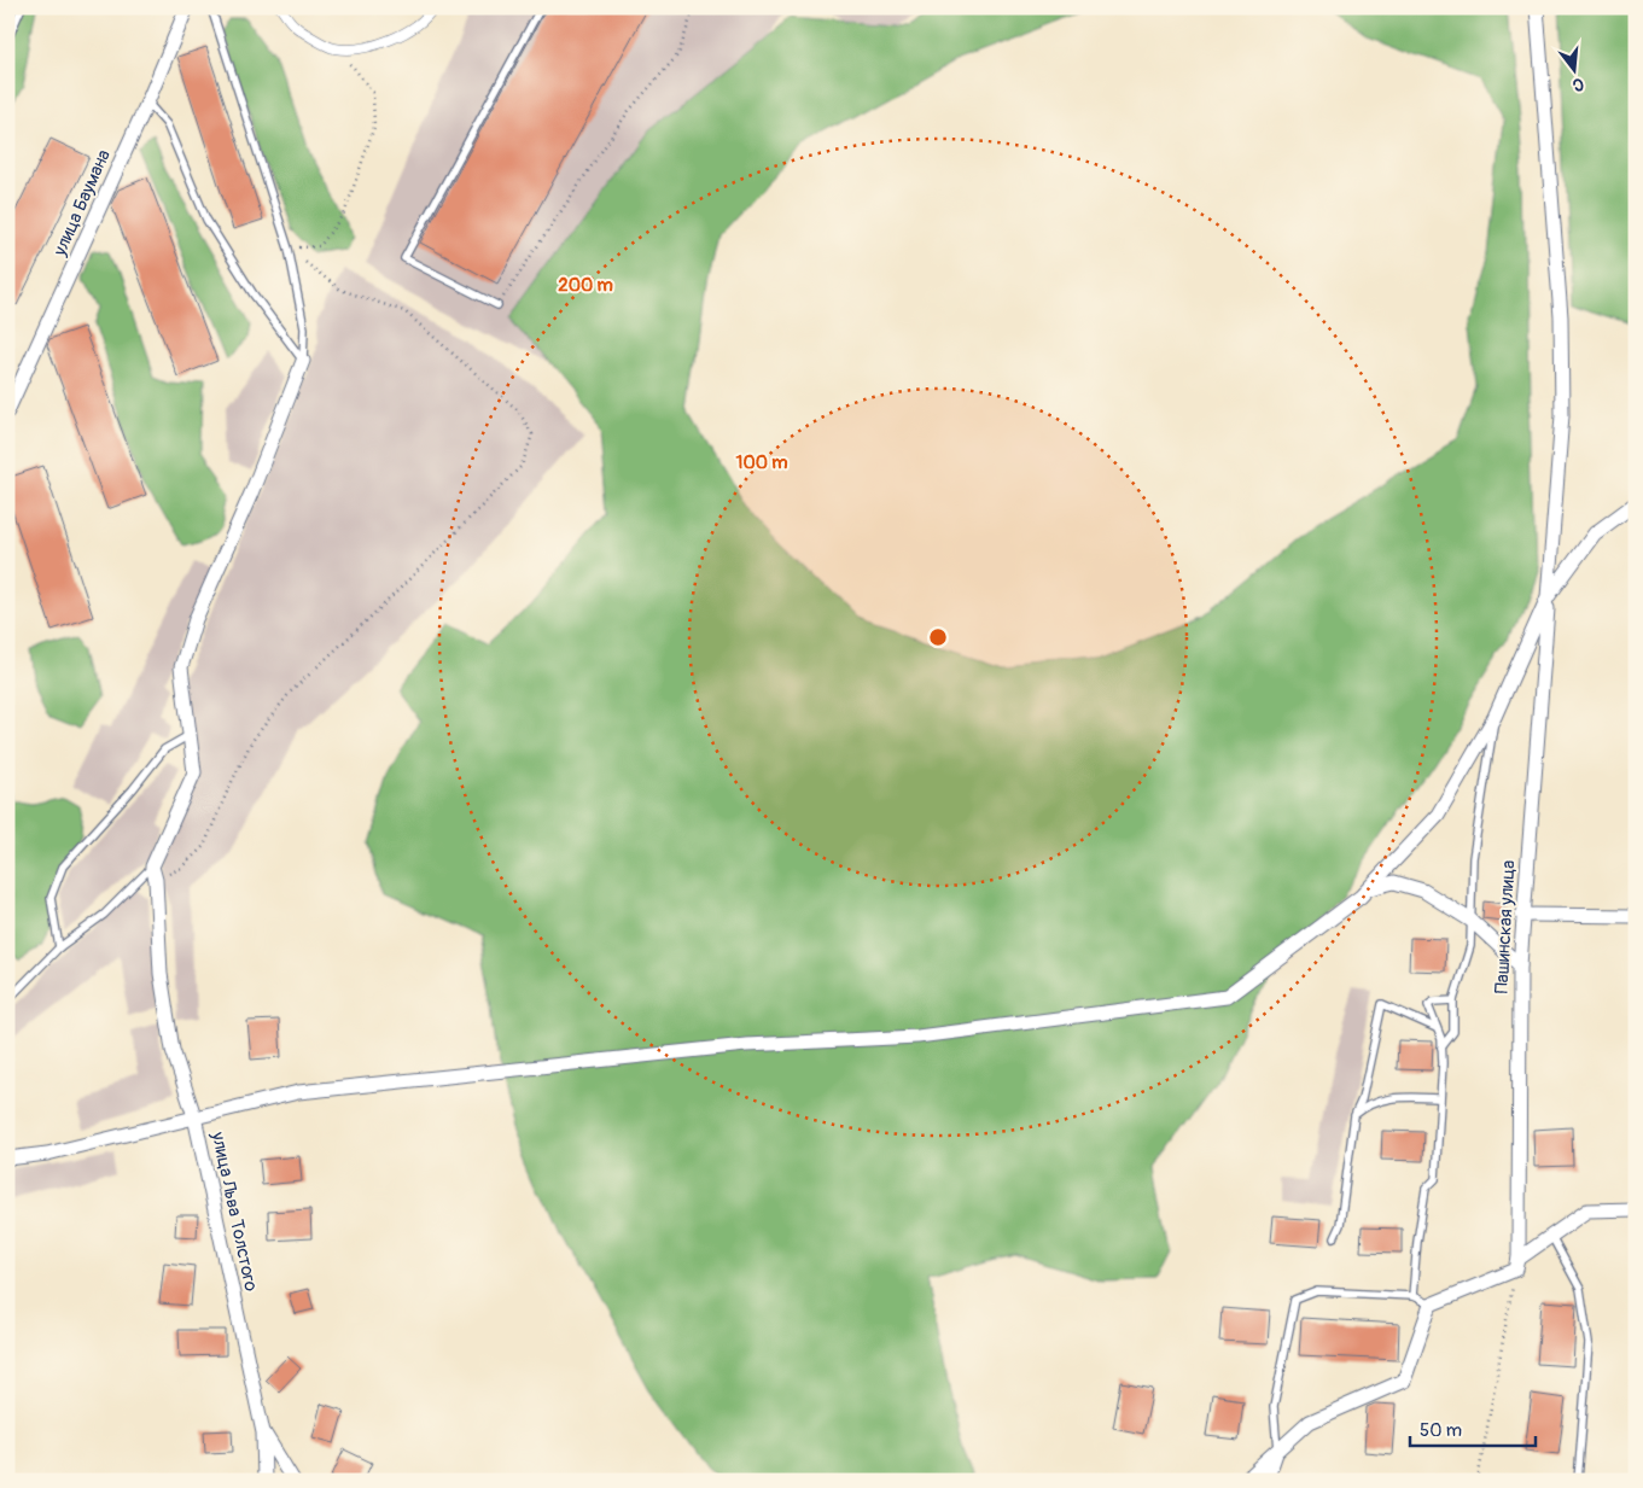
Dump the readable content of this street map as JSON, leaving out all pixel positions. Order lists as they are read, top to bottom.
{
  "streets": {
    "street": ["улица Баумана", "Пашинская улица", "улица Льва Толстого"]
  },
  "scale_bar": "50 m",
  "north": "bottom",
  "rings": ["200 m", "100 m"]
}
